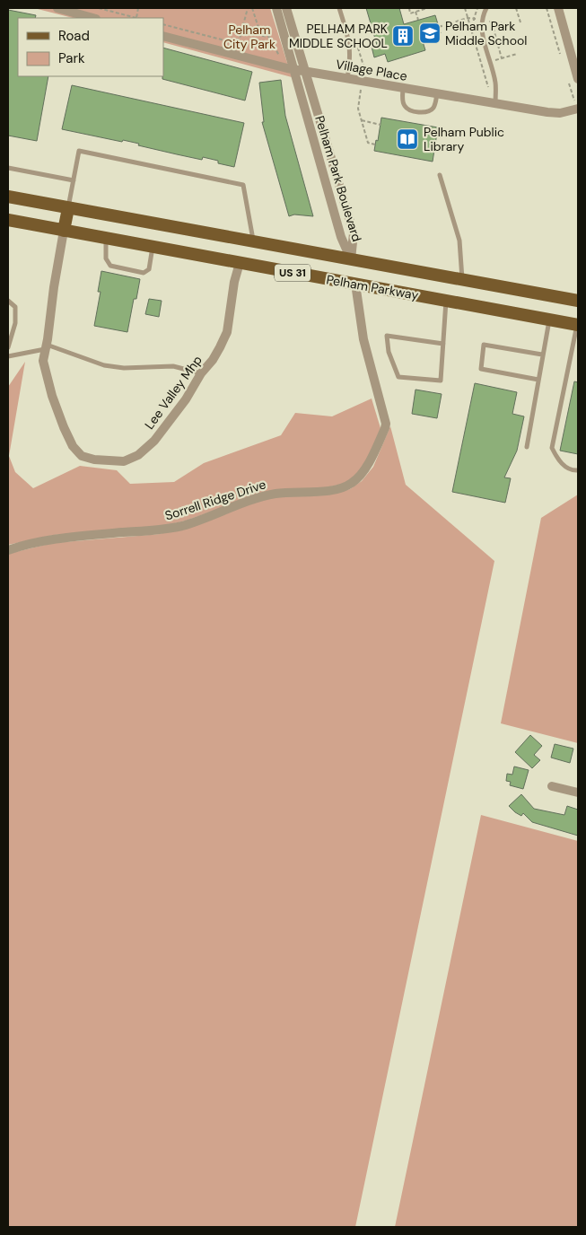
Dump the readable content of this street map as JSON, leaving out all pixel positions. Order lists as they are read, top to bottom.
{
  "streets": {
    "main road": ["US 31", "Pelham Parkway"],
    "street": [
      "Village Place",
      "Pelham Park Boulevard",
      "Lee Valley Mhp",
      "Sorrell Ridge Drive"
    ]
  },
  "crossings": [
    ["Village Place", "Pelham Park Boulevard"],
    ["Pelham Park Boulevard", "Pelham Parkway"],
    ["Pelham Parkway", "Lee Valley Mhp"],
    ["Pelham Parkway", "Sorrell Ridge Drive"]
  ],
  "parks": ["Pelham City Park"],
  "places": {
    "school or university": ["Pelham Park Middle School"],
    "building": ["PELHAM PARK MIDDLE SCHOOL"],
    "library": ["Pelham Public Library"]
  },
  "legend": ["Road", "Park"]
}
